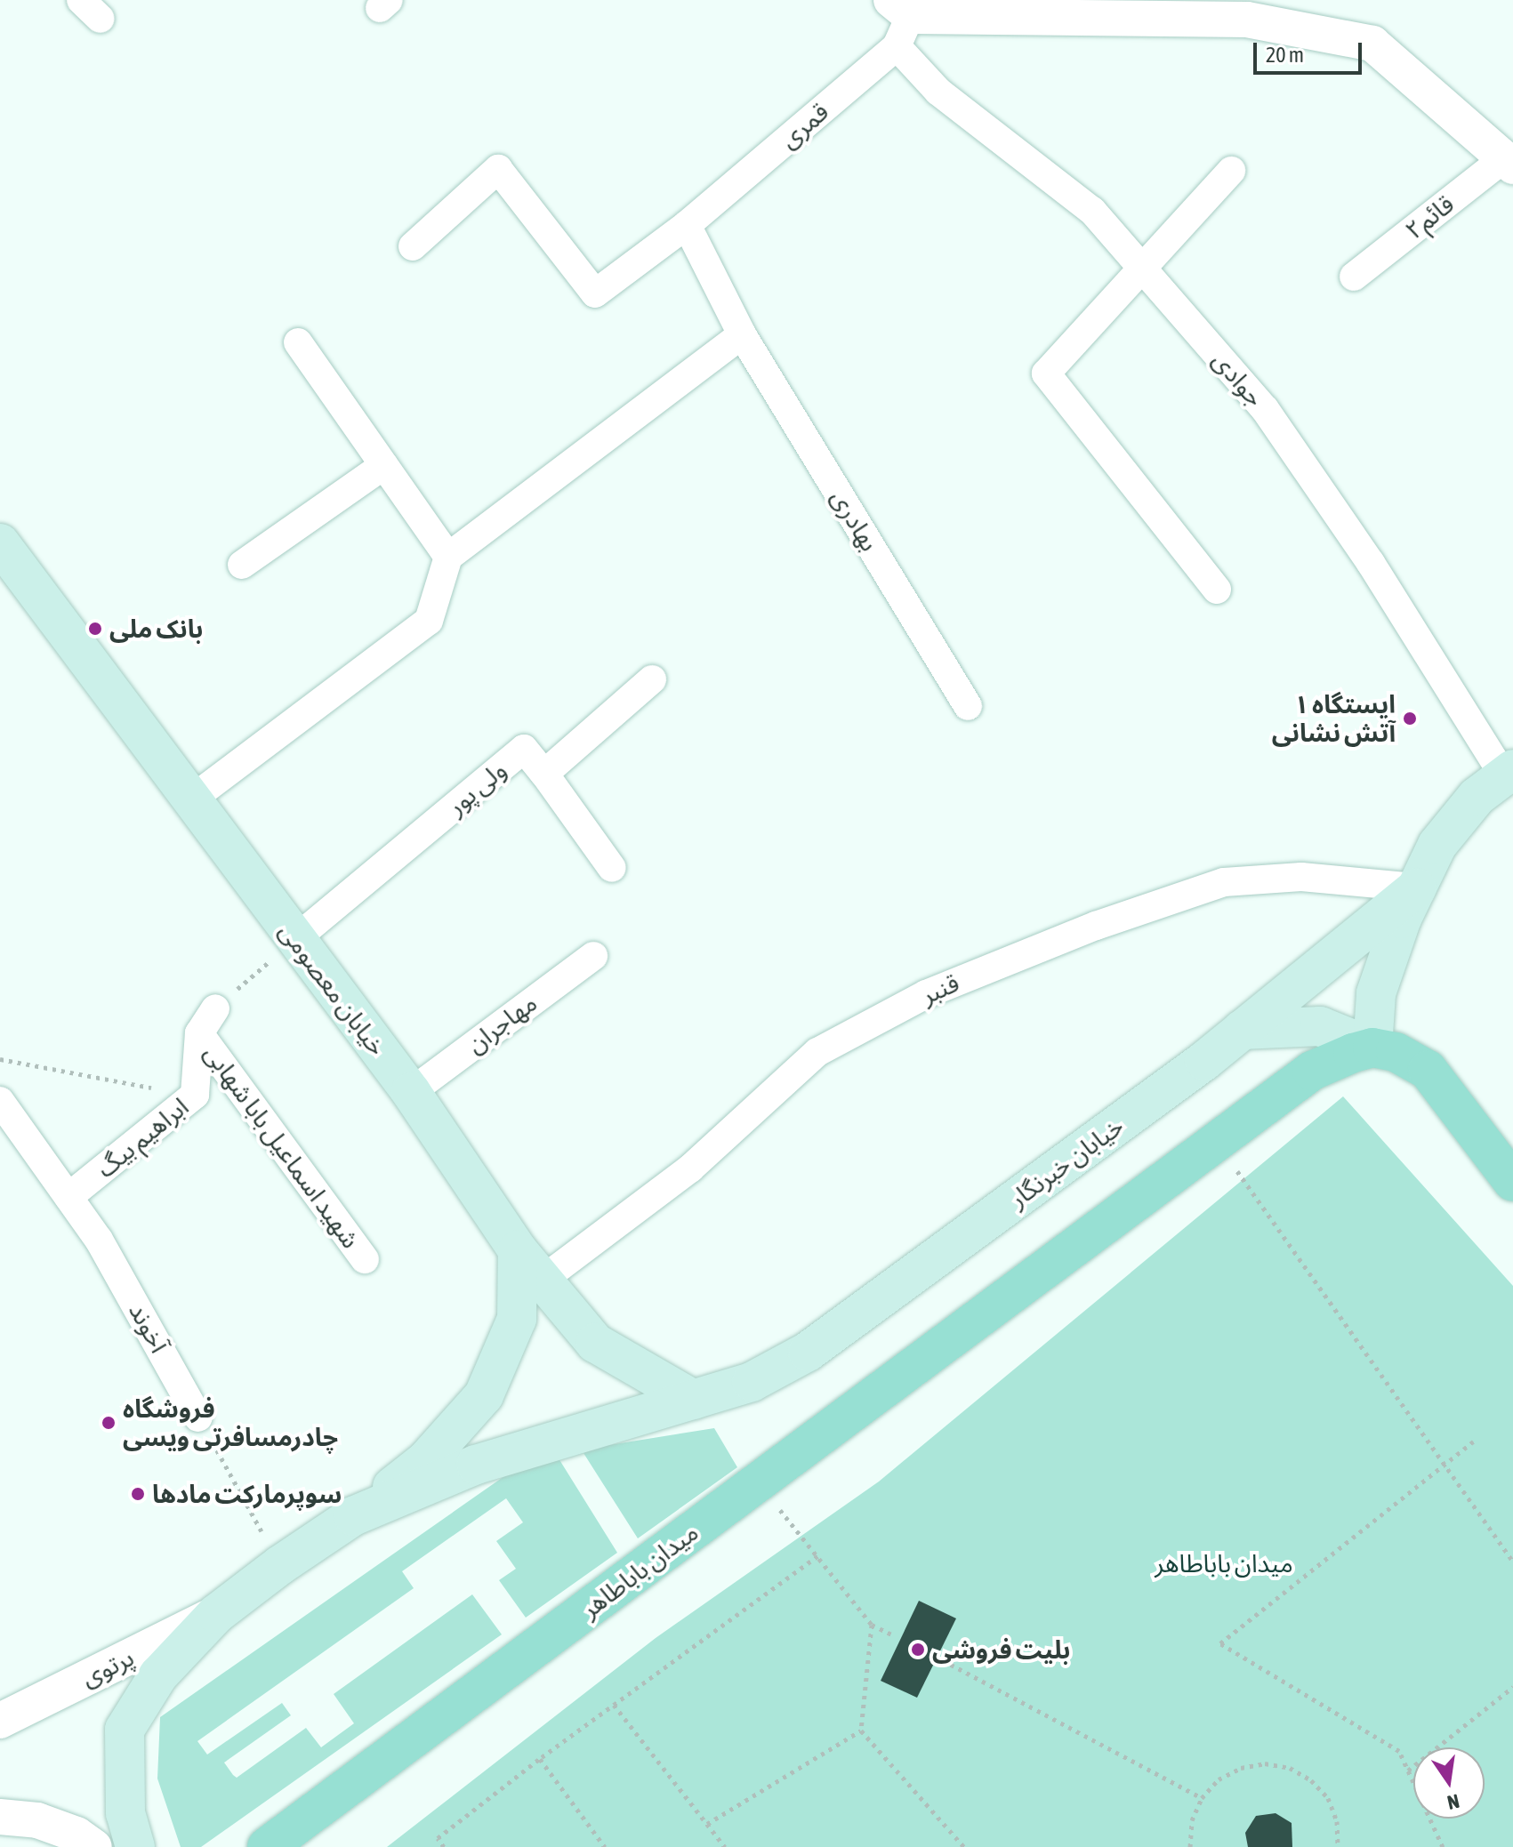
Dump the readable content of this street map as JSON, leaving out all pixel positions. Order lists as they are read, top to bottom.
{
  "streets": {
    "main road": ["خیابان معصومی", "خیابان خبرنگار", "میدان باباطاهر"],
    "street": [
      "قمری",
      "قائم۲",
      "جوادی",
      "بهادری",
      "ولی پور",
      "قنبر",
      "مهاجران",
      "ابراهیم بیگ",
      "شهید اسماعیل بابا شهابی",
      "آخوند",
      "پرتوی"
    ]
  },
  "crossings": [
    ["قمری", "جوادی"],
    ["قمری", "بهادری"],
    ["جوادی", "خیابان خبرنگار"],
    ["ولی پور", "خیابان معصومی"],
    ["خیابان معصومی", "قنبر"],
    ["خیابان معصومی", "مهاجران"],
    ["خیابان معصومی", "خیابان خبرنگار"],
    ["قنبر", "خیابان خبرنگار"],
    ["ابراهیم بیگ", "شهید اسماعیل بابا شهابی"],
    ["ابراهیم بیگ", "آخوند"],
    ["خیابان خبرنگار", "میدان باباطاهر"]
  ],
  "parks": ["میدان باباطاهر"],
  "places": [
    "بانک ملی",
    "ایستگاه ۱ آتش نشانی",
    "فروشگاه چادرمسافرتی ویسی",
    "سوپرمارکت مادها",
    "بلیت فروشی"
  ],
  "scale_bar": "20 m",
  "north": "bottom"
}
